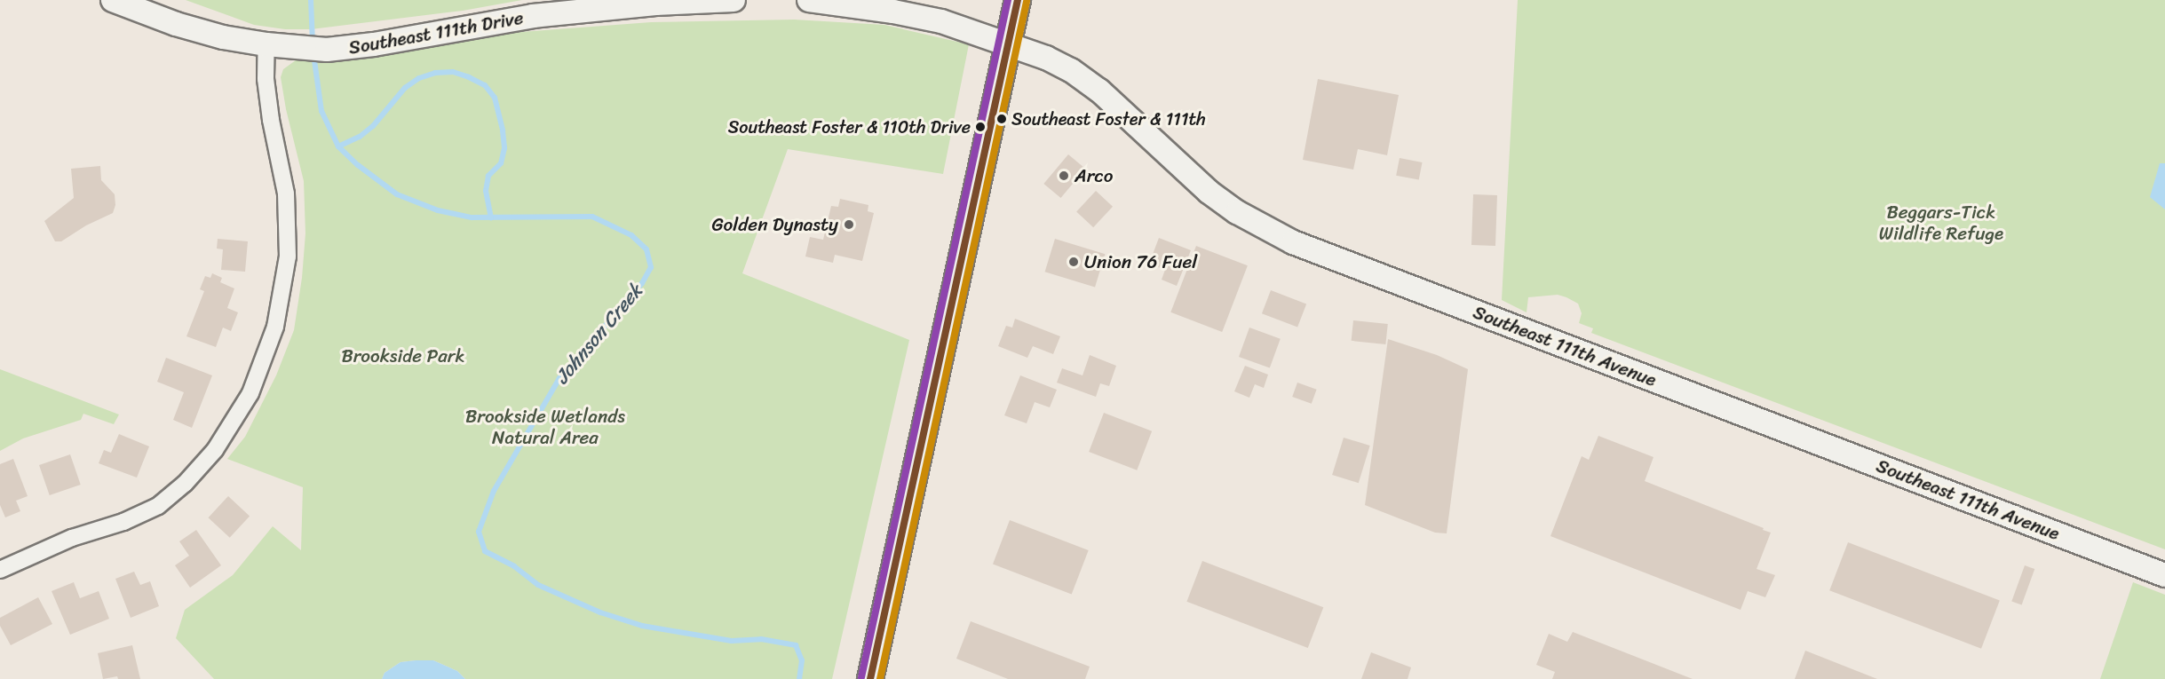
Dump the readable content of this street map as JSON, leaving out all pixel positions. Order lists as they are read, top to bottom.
{
  "streets": {
    "street": ["Southeast 111th Drive", "Southeast 111th Avenue"]
  },
  "water": ["Johnson Creek"],
  "parks": ["Beggars-Tick Wildlife Refuge", "Brookside Park", "Brookside Wetlands Natural Area"],
  "places": [
    "Southeast Foster & 111th",
    "Southeast Foster & 110th Drive",
    "Arco",
    "Golden Dynasty",
    "Union 76 Fuel"
  ]
}
